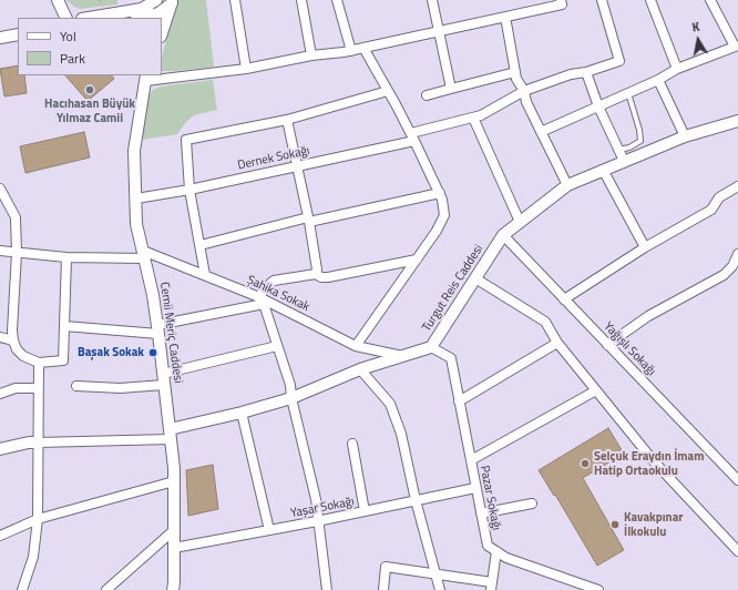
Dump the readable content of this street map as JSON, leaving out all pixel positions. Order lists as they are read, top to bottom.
{
  "streets": {
    "street": [
      "Dernek Sokağı",
      "Turgut Reis Caddesi",
      "Şahika Sokak",
      "Cemii Meriç Caddesi",
      "Yağışlı Sokağı",
      "Pazar Sokağı",
      "Yaşar Sokağı"
    ]
  },
  "crossings": [
    ["Dernek Sokağı", "Cemii Meriç Caddesi"],
    ["Turgut Reis Caddesi", "Şahika Sokak"],
    ["Turgut Reis Caddesi", "Cemii Meriç Caddesi"],
    ["Turgut Reis Caddesi", "Yağışlı Sokağı"],
    ["Turgut Reis Caddesi", "Pazar Sokağı"],
    ["Şahika Sokak", "Cemii Meriç Caddesi"],
    ["Cemii Meriç Caddesi", "Yaşar Sokağı"],
    ["Pazar Sokağı", "Yaşar Sokağı"]
  ],
  "places": [
    "Hacıhasan Büyük Yılmaz Camii",
    "Başak Sokak",
    "Selçuk Eraydın İmam Hatip Ortaokulu",
    "Kavakpınar İlkokulu"
  ],
  "legend": ["Yol", "Park"],
  "north": "top"
}
